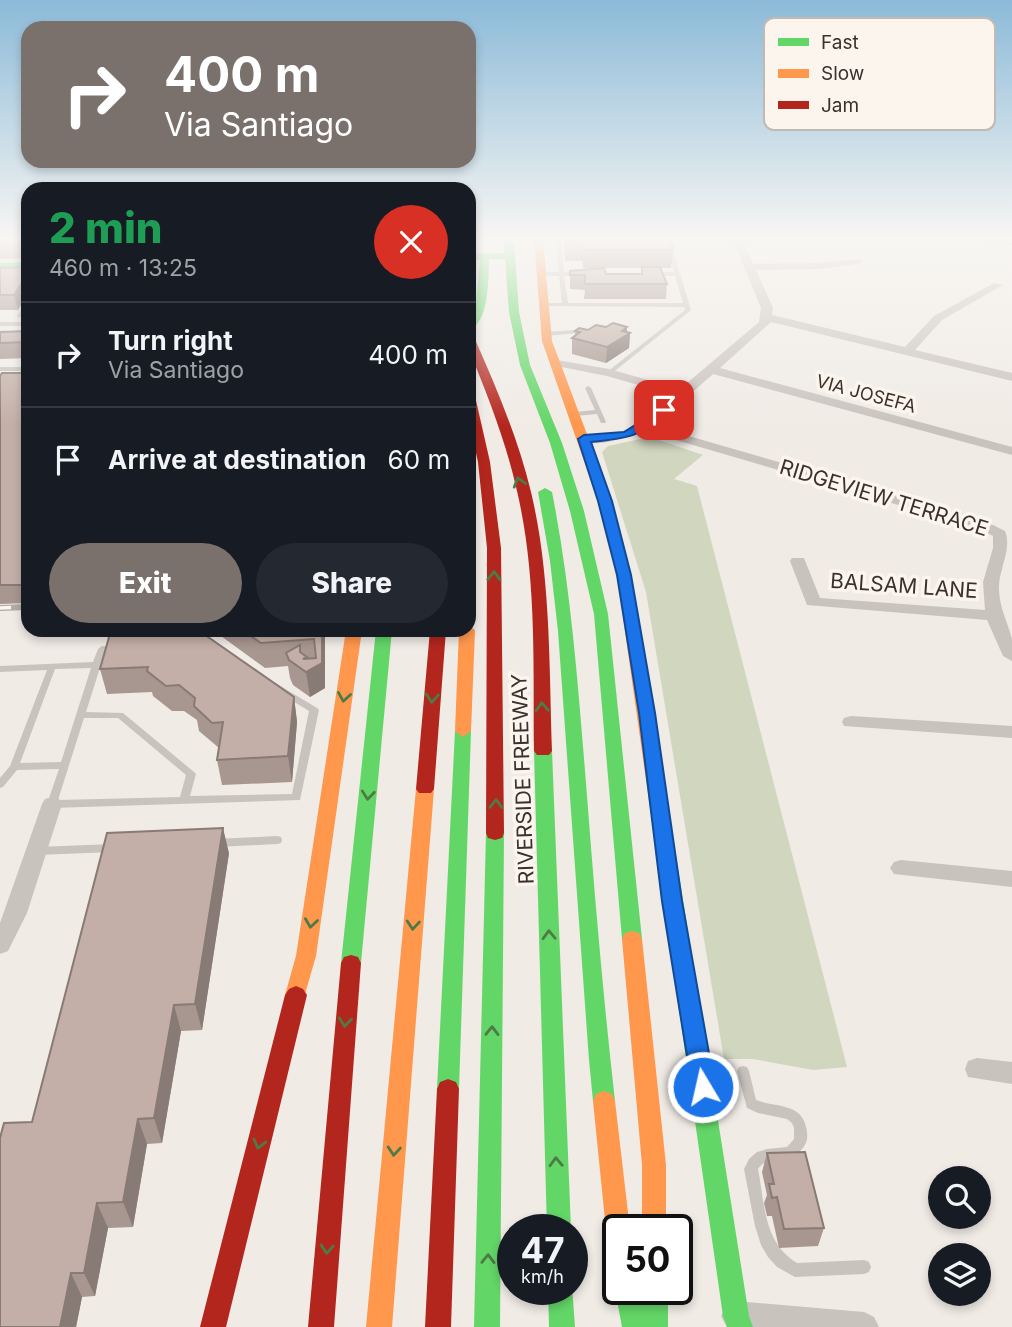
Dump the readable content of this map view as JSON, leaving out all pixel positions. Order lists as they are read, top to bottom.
{
  "streets": {
    "main road": ["RIVERSIDE FREEWAY"],
    "street": ["VIA JOSEFA", "RIDGEVIEW TERRACE", "BALSAM LANE"]
  },
  "crossings": [
    ["RIDGEVIEW TERRACE", "BALSAM LANE"]
  ],
  "legend": ["Fast", "Slow", "Jam"],
  "page": {
    "turn": ["400 m", "Via Santiago"],
    "heading": ["2 min", "460 m · 13:25"],
    "list": [
      {
        "name": "Turn right",
        "note": "Via Santiago",
        "value": "400 m"
      },
      {
        "name": "Arrive at destination",
        "value": "60 m"
      }
    ],
    "buttons": ["Exit", "Share"],
    "speed": "47 km/h",
    "limit": "50"
  }
}
